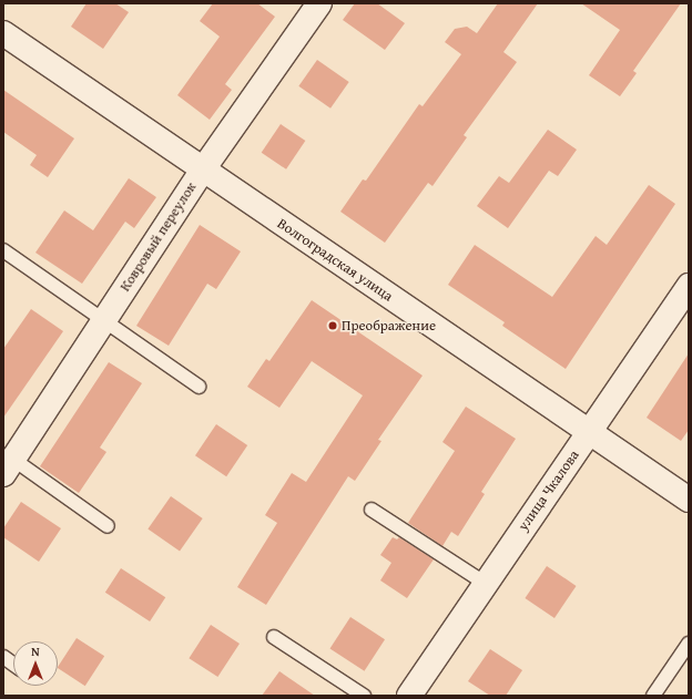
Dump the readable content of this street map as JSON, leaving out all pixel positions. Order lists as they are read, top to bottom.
{
  "streets": {
    "street": ["Ковровый переулок", "Волгоградская улица", "улица Чкалова"]
  },
  "crossings": [
    ["Ковровый переулок", "Волгоградская улица"],
    ["Волгоградская улица", "улица Чкалова"]
  ],
  "places": ["Преображение"],
  "north": "top"
}
